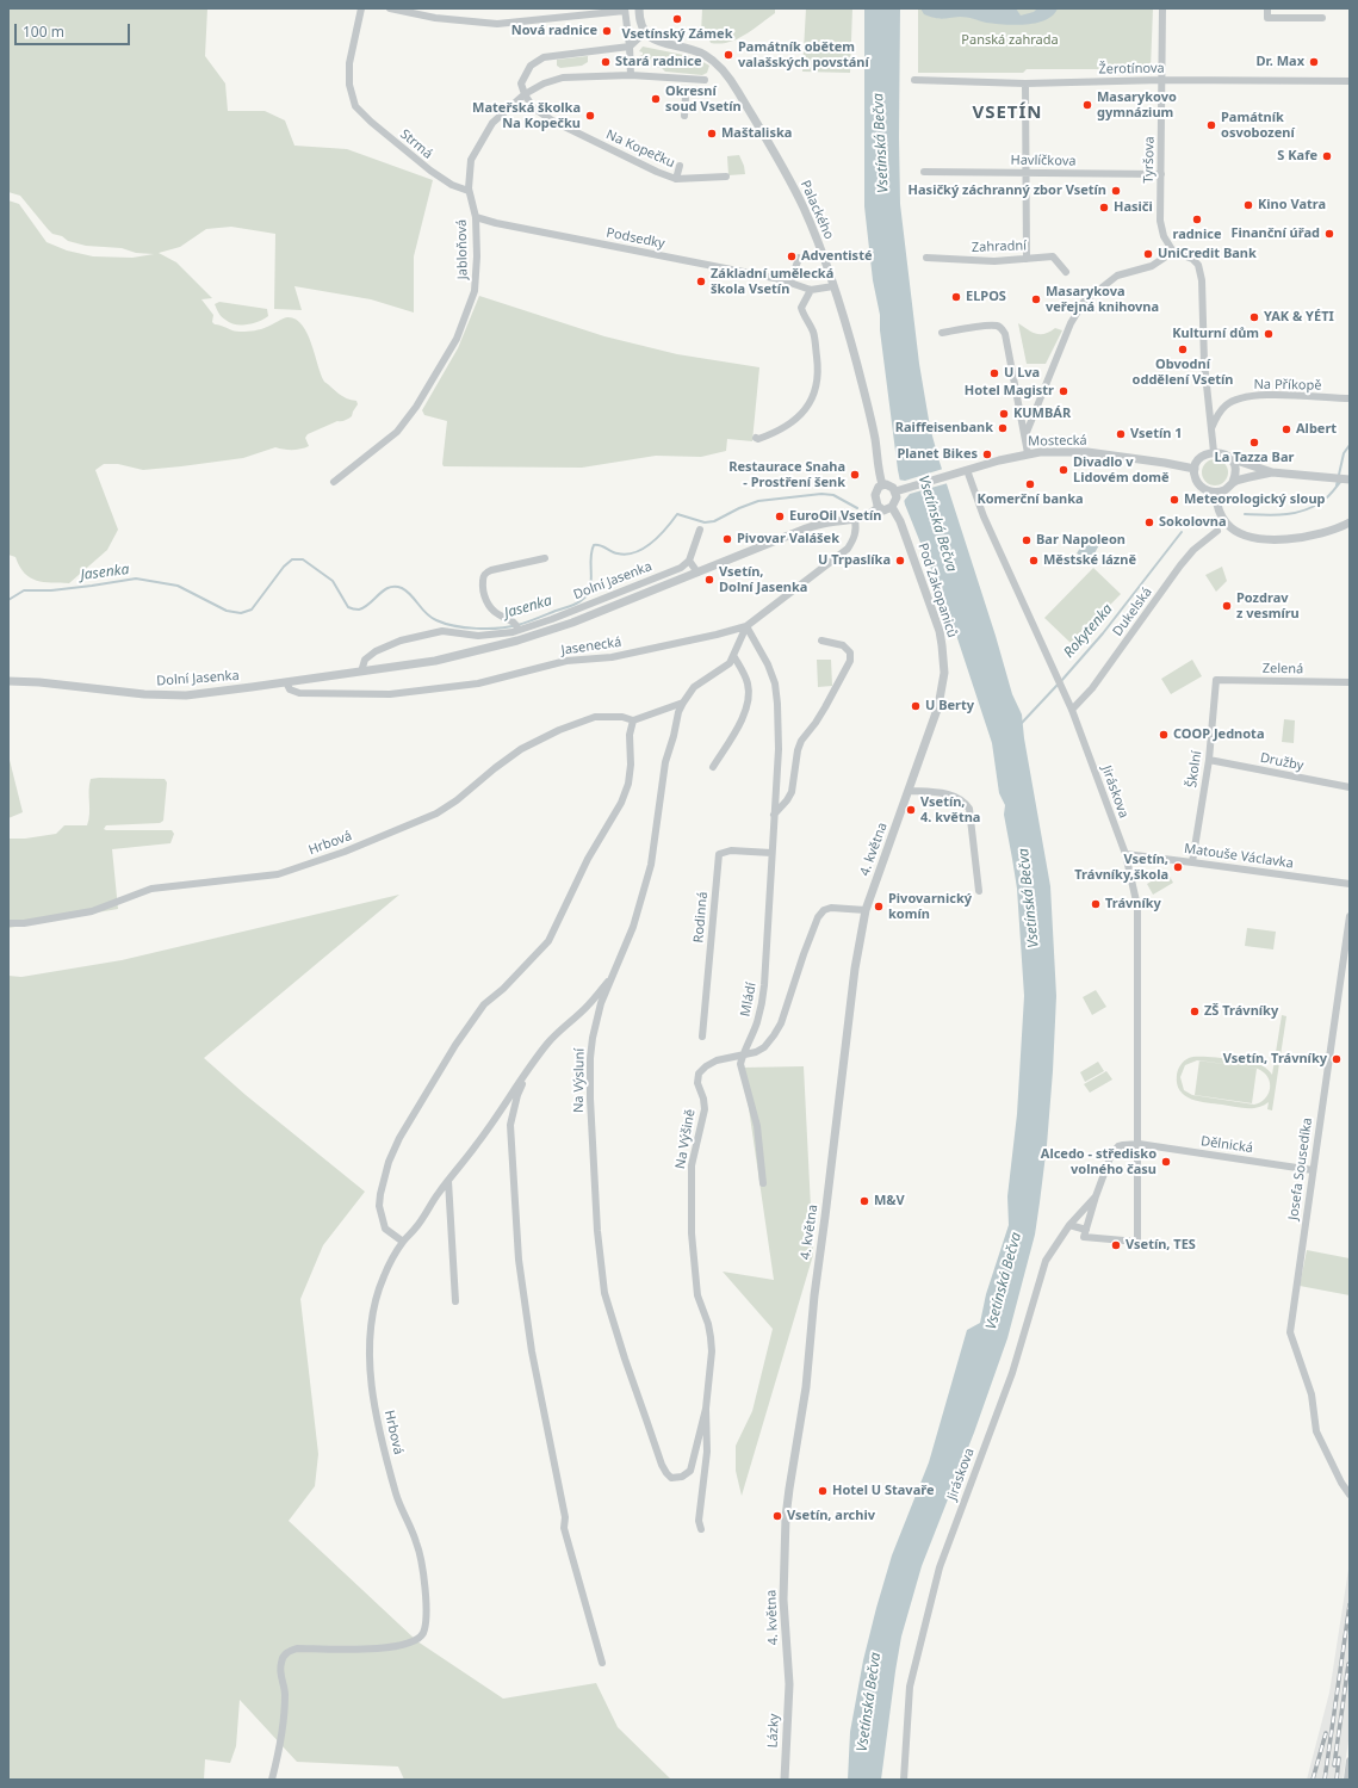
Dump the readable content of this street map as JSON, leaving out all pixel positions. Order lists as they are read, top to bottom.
{
  "streets": {
    "street": [
      "Žerotínova",
      "Strmá",
      "Na Kopečku",
      "Tyršova",
      "Havlíčkova",
      "Palackého",
      "Podsedky",
      "Zahradní",
      "Jabloňová",
      "Na Příkopě",
      "Mostecká",
      "Dolní Jasenka",
      "Pod Zakopaniců",
      "Dukelská",
      "Jasenecká",
      "Zelená",
      "Družby",
      "Školní",
      "Jiráskova",
      "Hrbová",
      "4. května",
      "Matouše Václavka",
      "Rodinná",
      "Mládí",
      "Na Výsluní",
      "Na Výšině",
      "Dělnická",
      "Josefa Sousedíka",
      "Lázky"
    ]
  },
  "crossings": [
    ["Žerotínova", "Tyršova"],
    ["Strmá", "Jabloňová"],
    ["Na Kopečku", "Jabloňová"],
    ["Tyršova", "Havlíčkova"],
    ["Palackého", "Mostecká"],
    ["Palackého", "Dolní Jasenka"],
    ["Palackého", "Pod Zakopaniců"],
    ["Podsedky", "Jabloňová"],
    ["Mostecká", "Dolní Jasenka"],
    ["Mostecká", "Pod Zakopaniců"],
    ["Mostecká", "Jiráskova"],
    ["Dolní Jasenka", "Pod Zakopaniců"],
    ["Dolní Jasenka", "Jasenecká"],
    ["Pod Zakopaniců", "4. května"],
    ["Dukelská", "Jiráskova"],
    ["Jasenecká", "Mládí"],
    ["Jasenecká", "Na Výsluní"],
    ["Zelená", "Školní"],
    ["Družby", "Školní"],
    ["Školní", "Matouše Václavka"],
    ["Jiráskova", "Matouše Václavka"],
    ["Jiráskova", "Dělnická"],
    ["Hrbová", "Na Výsluní"],
    ["4. května", "Na Výšině"],
    ["4. května", "Lázky"],
    ["Rodinná", "Mládí"],
    ["Mládí", "Na Výsluní"],
    ["Mládí", "Na Výšině"],
    ["Na Výsluní", "Na Výšině"],
    ["Dělnická", "Josefa Sousedíka"]
  ],
  "districts": ["VSETÍN"],
  "water": ["Vsetínská Bečva", "Jasenka", "Rokytenka"],
  "parks": ["Panská zahrada"],
  "places": [
    "Vsetínský Zámek",
    "Nová radnice",
    "Památník obětem valašských povstání",
    "Stará radnice",
    "Dr. Max",
    "Okresní soud Vsetín",
    "Masarykovo gymnázium",
    "Mateřská školka Na Kopečku",
    "Památník osvobození",
    "Maštaliska",
    "S Kafe",
    "Hasičký záchranný zbor Vsetín",
    "Kino Vatra",
    "Hasiči",
    "radnice",
    "Finanční úřad",
    "UniCredit Bank",
    "Adventisté",
    "Základní umělecká škola Vsetín",
    "ELPOS",
    "Masarykova veřejná knihovna",
    "YAK & YÉTI",
    "Kulturní dům",
    "Obvodní oddělení Vsetín",
    "U Lva",
    "Hotel Magistr",
    "KUMBÁR",
    "Raiffeisenbank",
    "Albert",
    "Vsetín 1",
    "La Tazza Bar",
    "Planet Bikes",
    "Divadlo v Lidovém domě",
    "Restaurace Snaha - Prostření šenk",
    "Komerční banka",
    "Meteorologický sloup",
    "EuroOil Vsetín",
    "Sokolovna",
    "Pivovar Valášek",
    "Bar Napoleon",
    "U Trpaslíka",
    "Městské lázně",
    "Vsetín, Dolní Jasenka",
    "Pozdrav z vesmíru",
    "U Berty",
    "COOP Jednota",
    "Vsetín, 4. května",
    "Vsetín, Trávníky,škola",
    "Trávníky",
    "Pivovarnický komín",
    "ZŠ Trávníky",
    "Vsetín, Trávníky",
    "Alcedo - středisko volného času",
    "M&V",
    "Vsetín, TES",
    "Hotel U Stavaře",
    "Vsetín, archiv"
  ],
  "scale_bar": "100 m"
}
